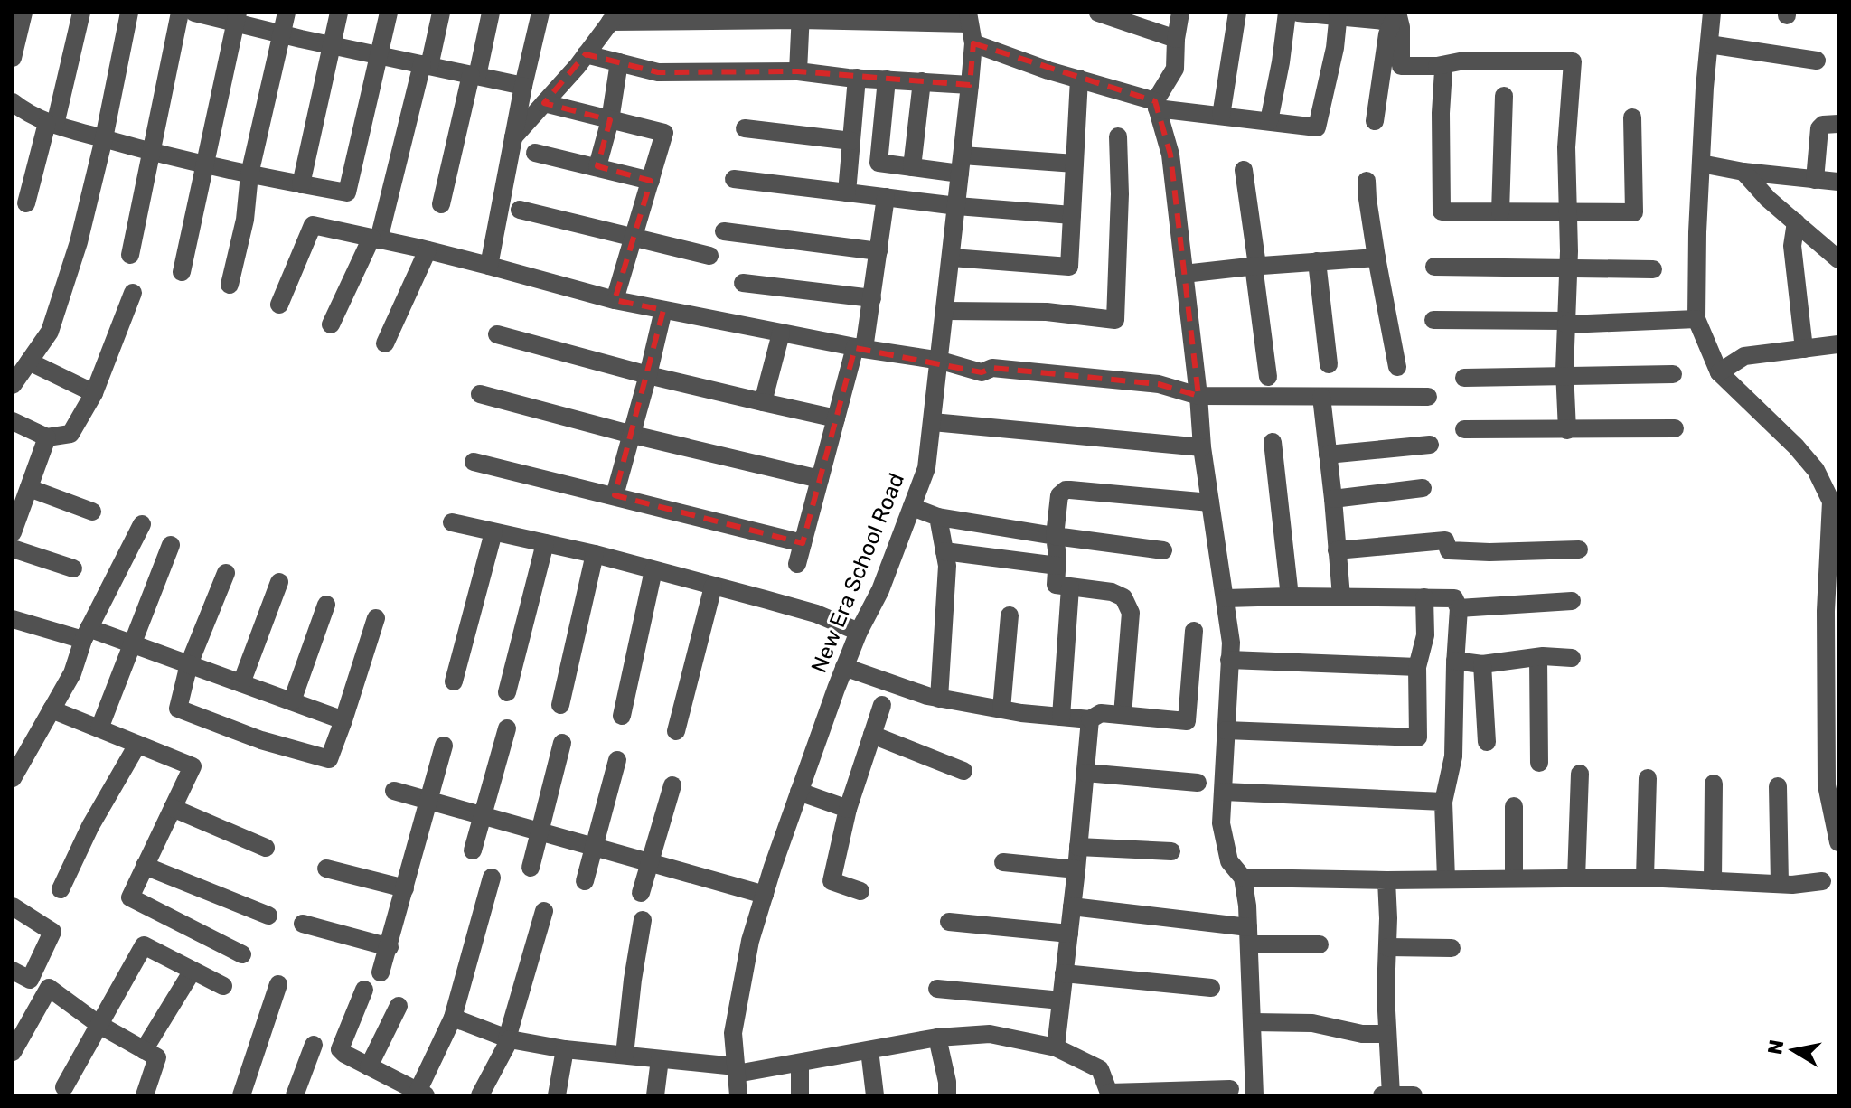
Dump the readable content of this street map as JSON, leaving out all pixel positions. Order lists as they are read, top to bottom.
{
  "streets": {
    "street": ["New Era School Road"]
  },
  "north": "left"
}
